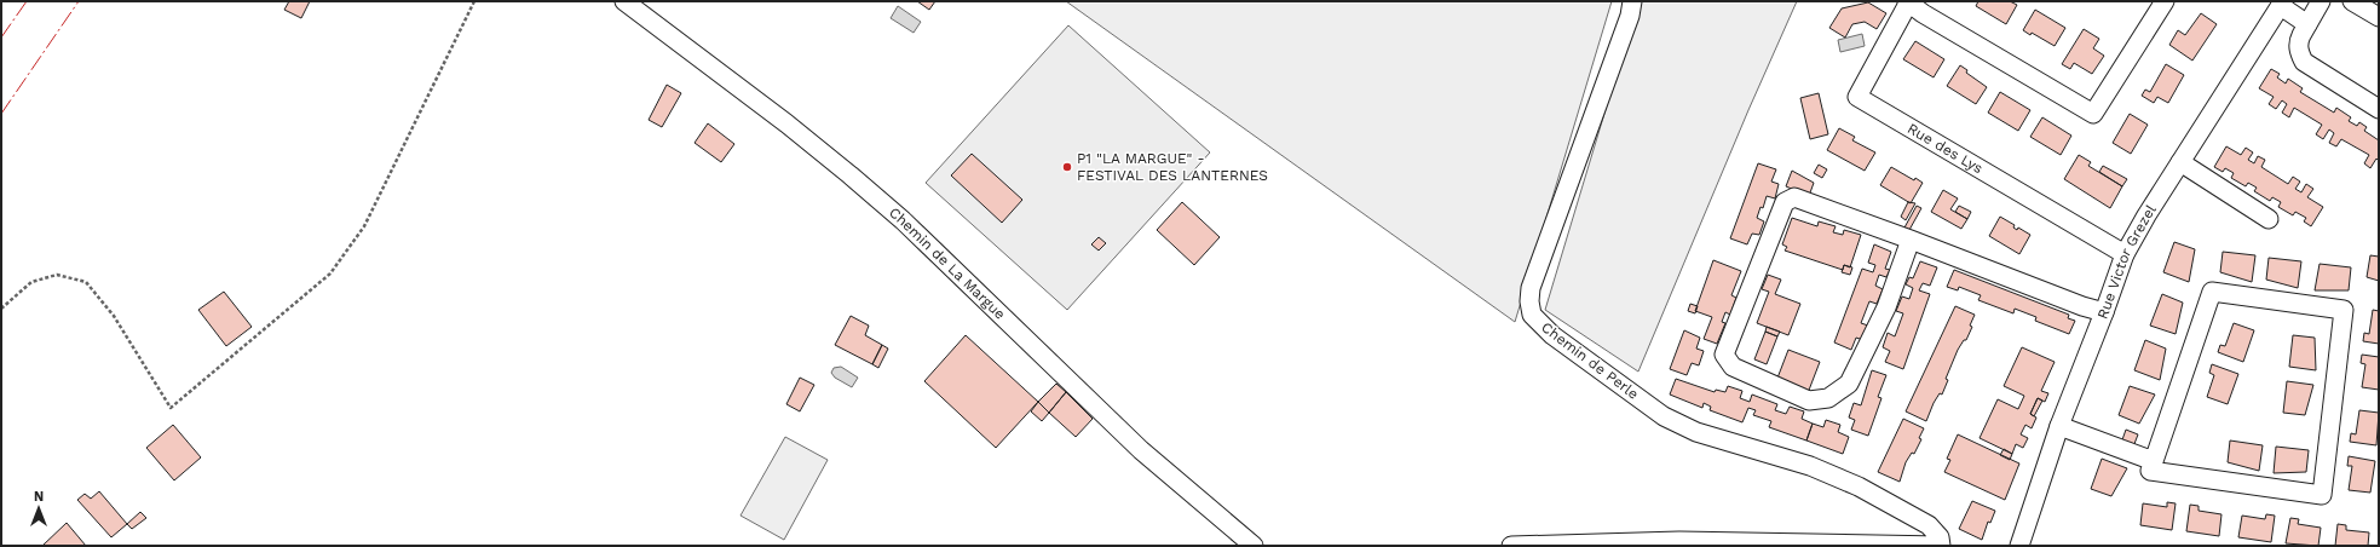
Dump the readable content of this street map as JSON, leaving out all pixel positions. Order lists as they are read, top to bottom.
{
  "streets": {
    "street": [
      "Rue des Lys",
      "Rue Victor Grezel",
      "Chemin de La Margue",
      "Chemin de Perle"
    ]
  },
  "crossings": [
    ["Rue des Lys", "Rue Victor Grezel"]
  ],
  "places": ["P1 \"LA MARGUE\" - FESTIVAL DES LANTERNES"],
  "north": "top"
}
